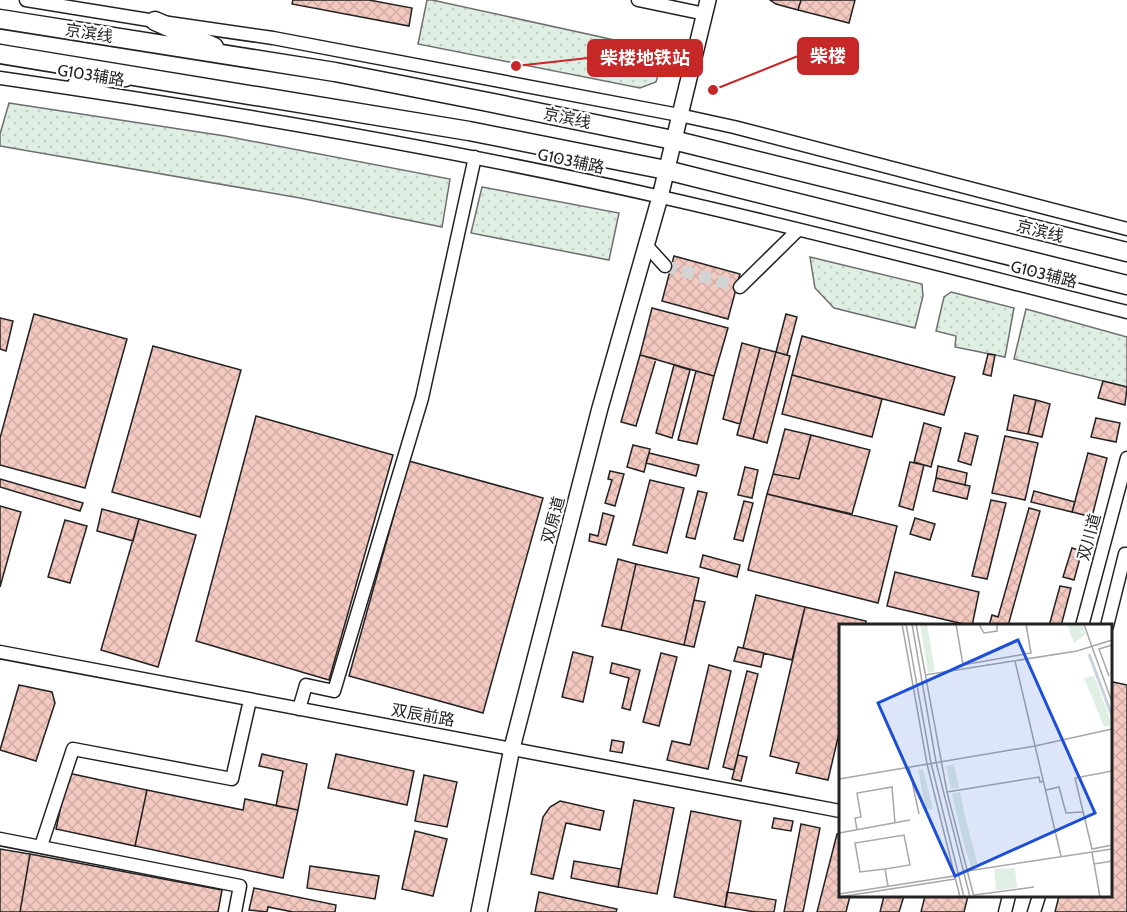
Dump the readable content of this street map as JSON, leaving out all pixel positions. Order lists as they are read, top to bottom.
{
  "streets": {
    "highway": ["京滨线"],
    "main road": ["双原道"],
    "street": ["G103辅路", "双川道", "双辰前路"]
  },
  "crossings": [
    ["京滨线", "双原道"],
    ["G103辅路", "双原道"],
    ["双原道", "双辰前路"]
  ],
  "places": ["柴楼地铁站", "柴楼"]
}
